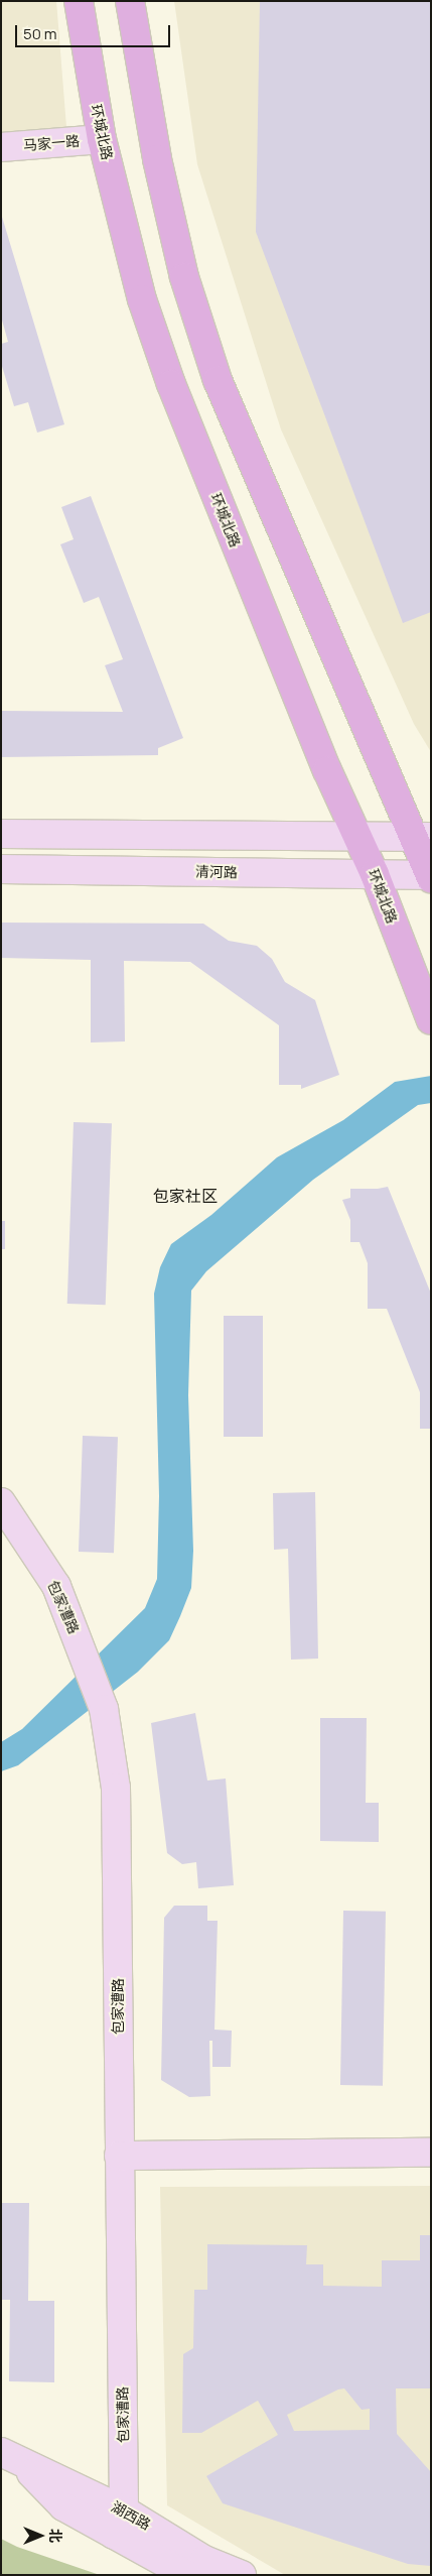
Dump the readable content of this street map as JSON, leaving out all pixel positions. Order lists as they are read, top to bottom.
{
  "streets": {
    "main road": ["环城北路"],
    "street": [
      "马家一路",
      "清河路",
      "包家漕路",
      "湖西路"
    ]
  },
  "crossings": [
    ["环城北路", "马家一路"],
    ["环城北路", "清河路"],
    ["包家漕路", "湖西路"]
  ],
  "districts": ["包家社区"],
  "scale_bar": "50 m",
  "north": "right"
}
